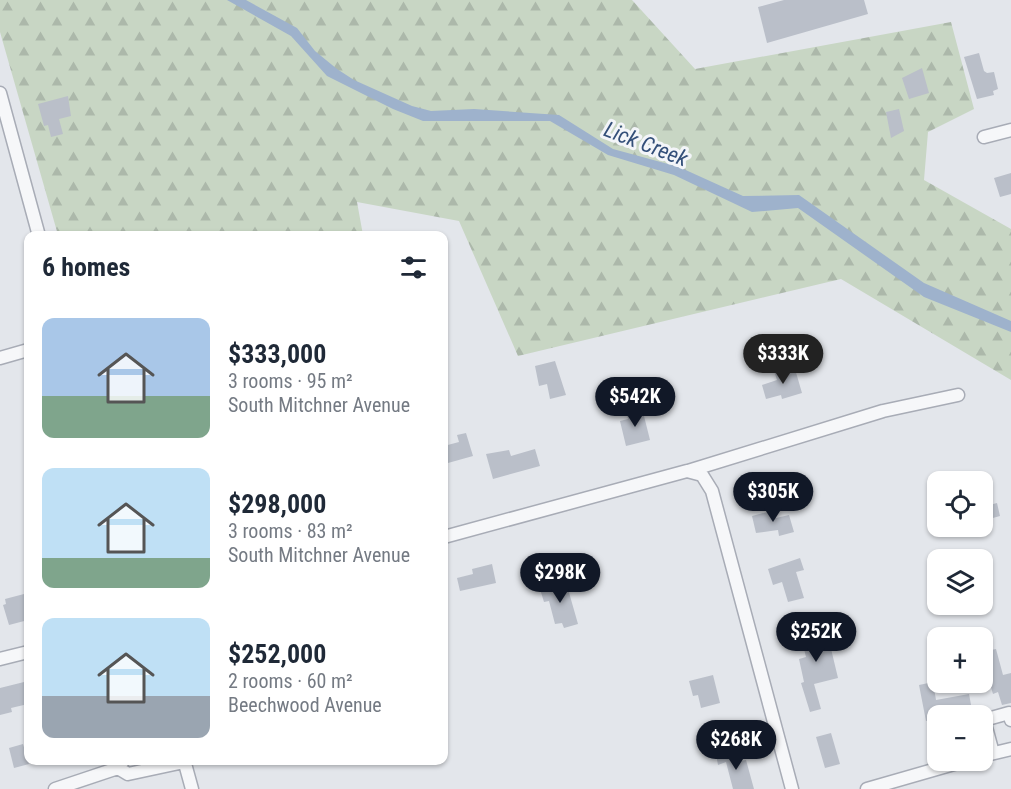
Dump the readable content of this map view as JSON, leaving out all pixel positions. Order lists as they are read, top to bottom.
{
  "water": ["Lick Creek"],
  "page": {
    "heading": "6 homes",
    "list": [
      {
        "name": "$333,000",
        "note": "3 rooms · 95 m² · South Mitchner Avenue"
      },
      {
        "name": "$298,000",
        "note": "3 rooms · 83 m² · South Mitchner Avenue"
      },
      {
        "name": "$252,000",
        "note": "2 rooms · 60 m² · Beechwood Avenue"
      }
    ],
    "price": [
      "$333K",
      "$542K",
      "$305K",
      "$298K",
      "$252K",
      "$268K"
    ],
    "map_buttons": ["+", "−"]
  }
}
